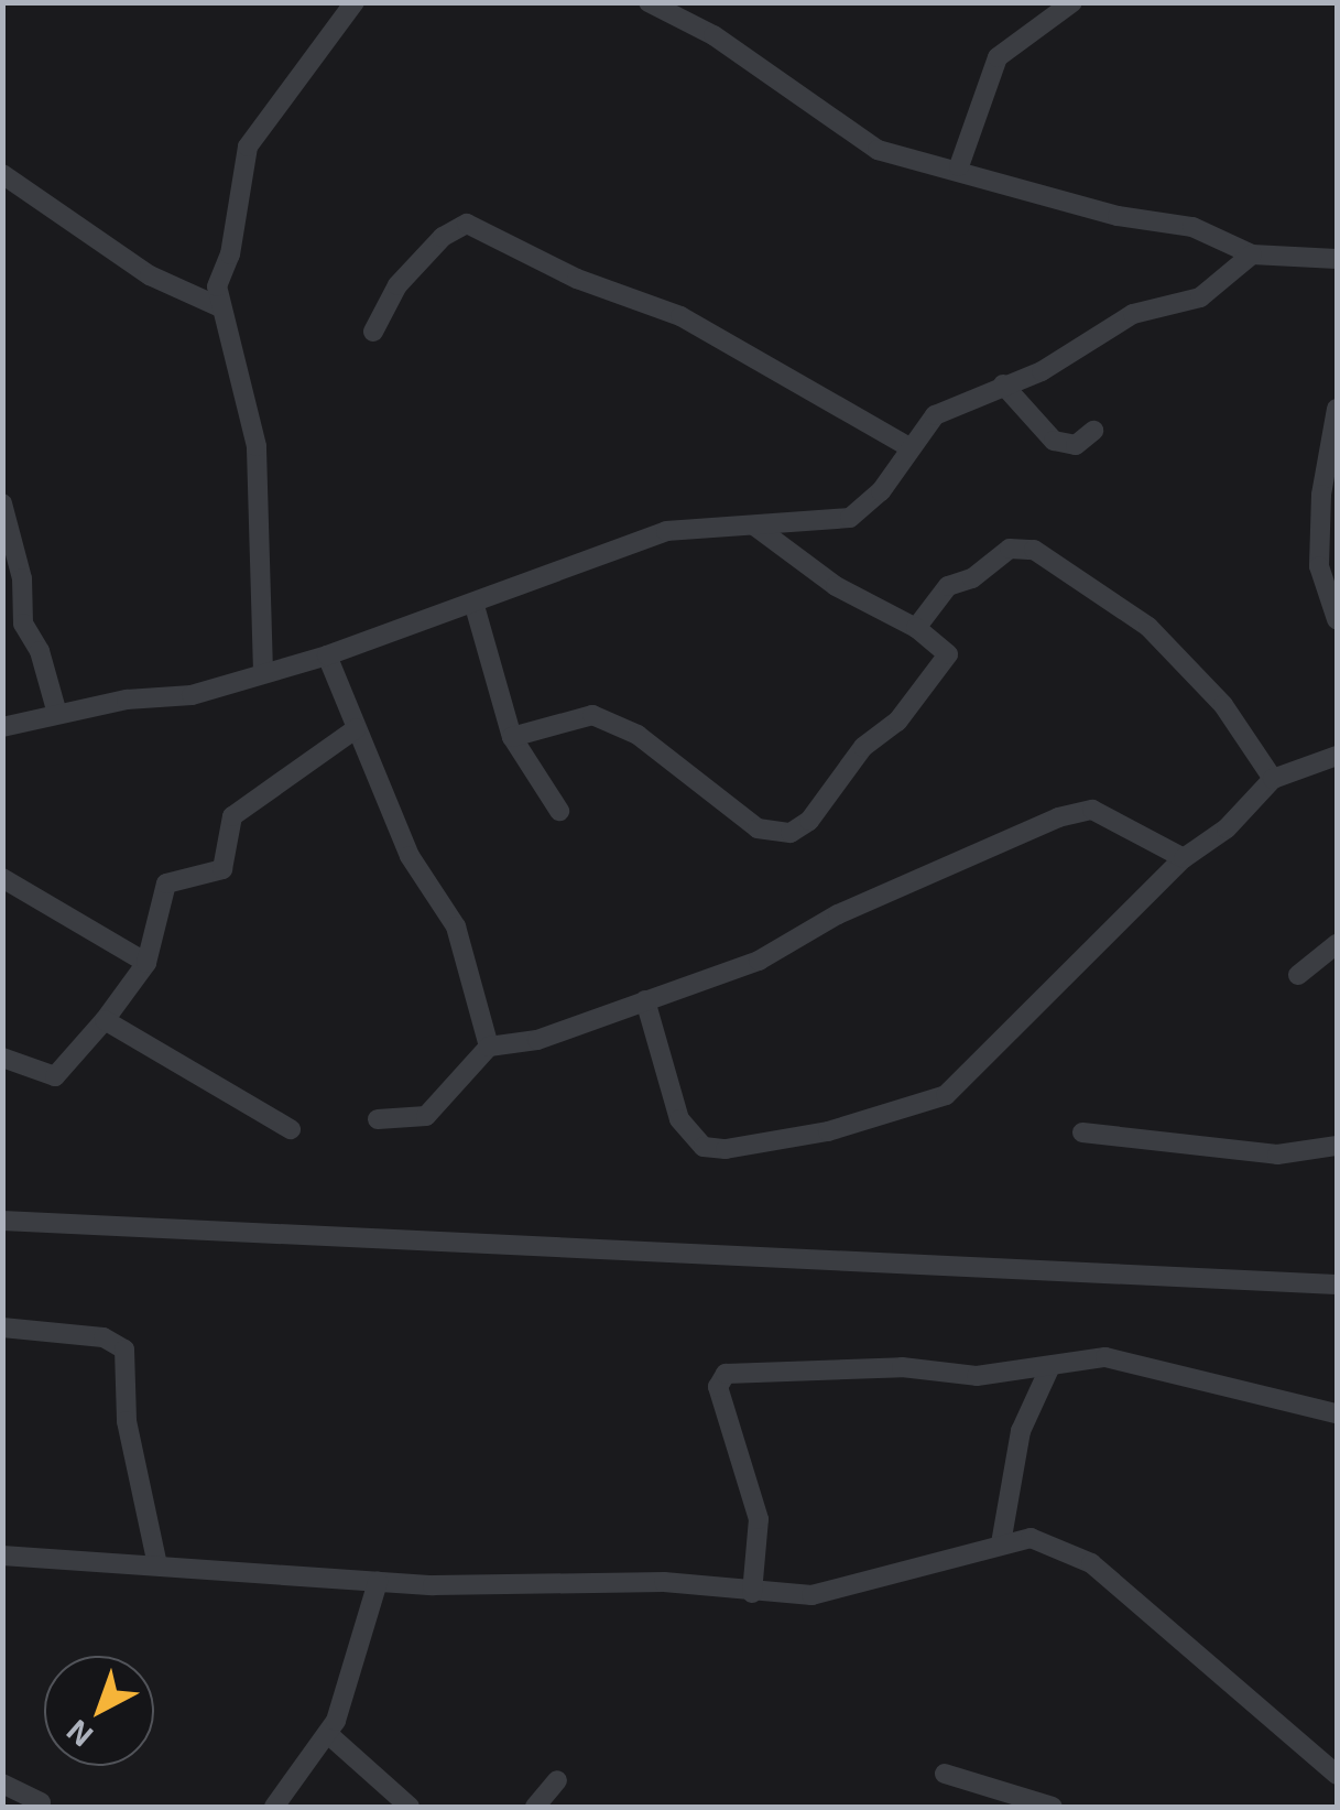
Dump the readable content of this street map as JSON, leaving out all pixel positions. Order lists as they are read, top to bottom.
{
  "north": "bottom left"
}
